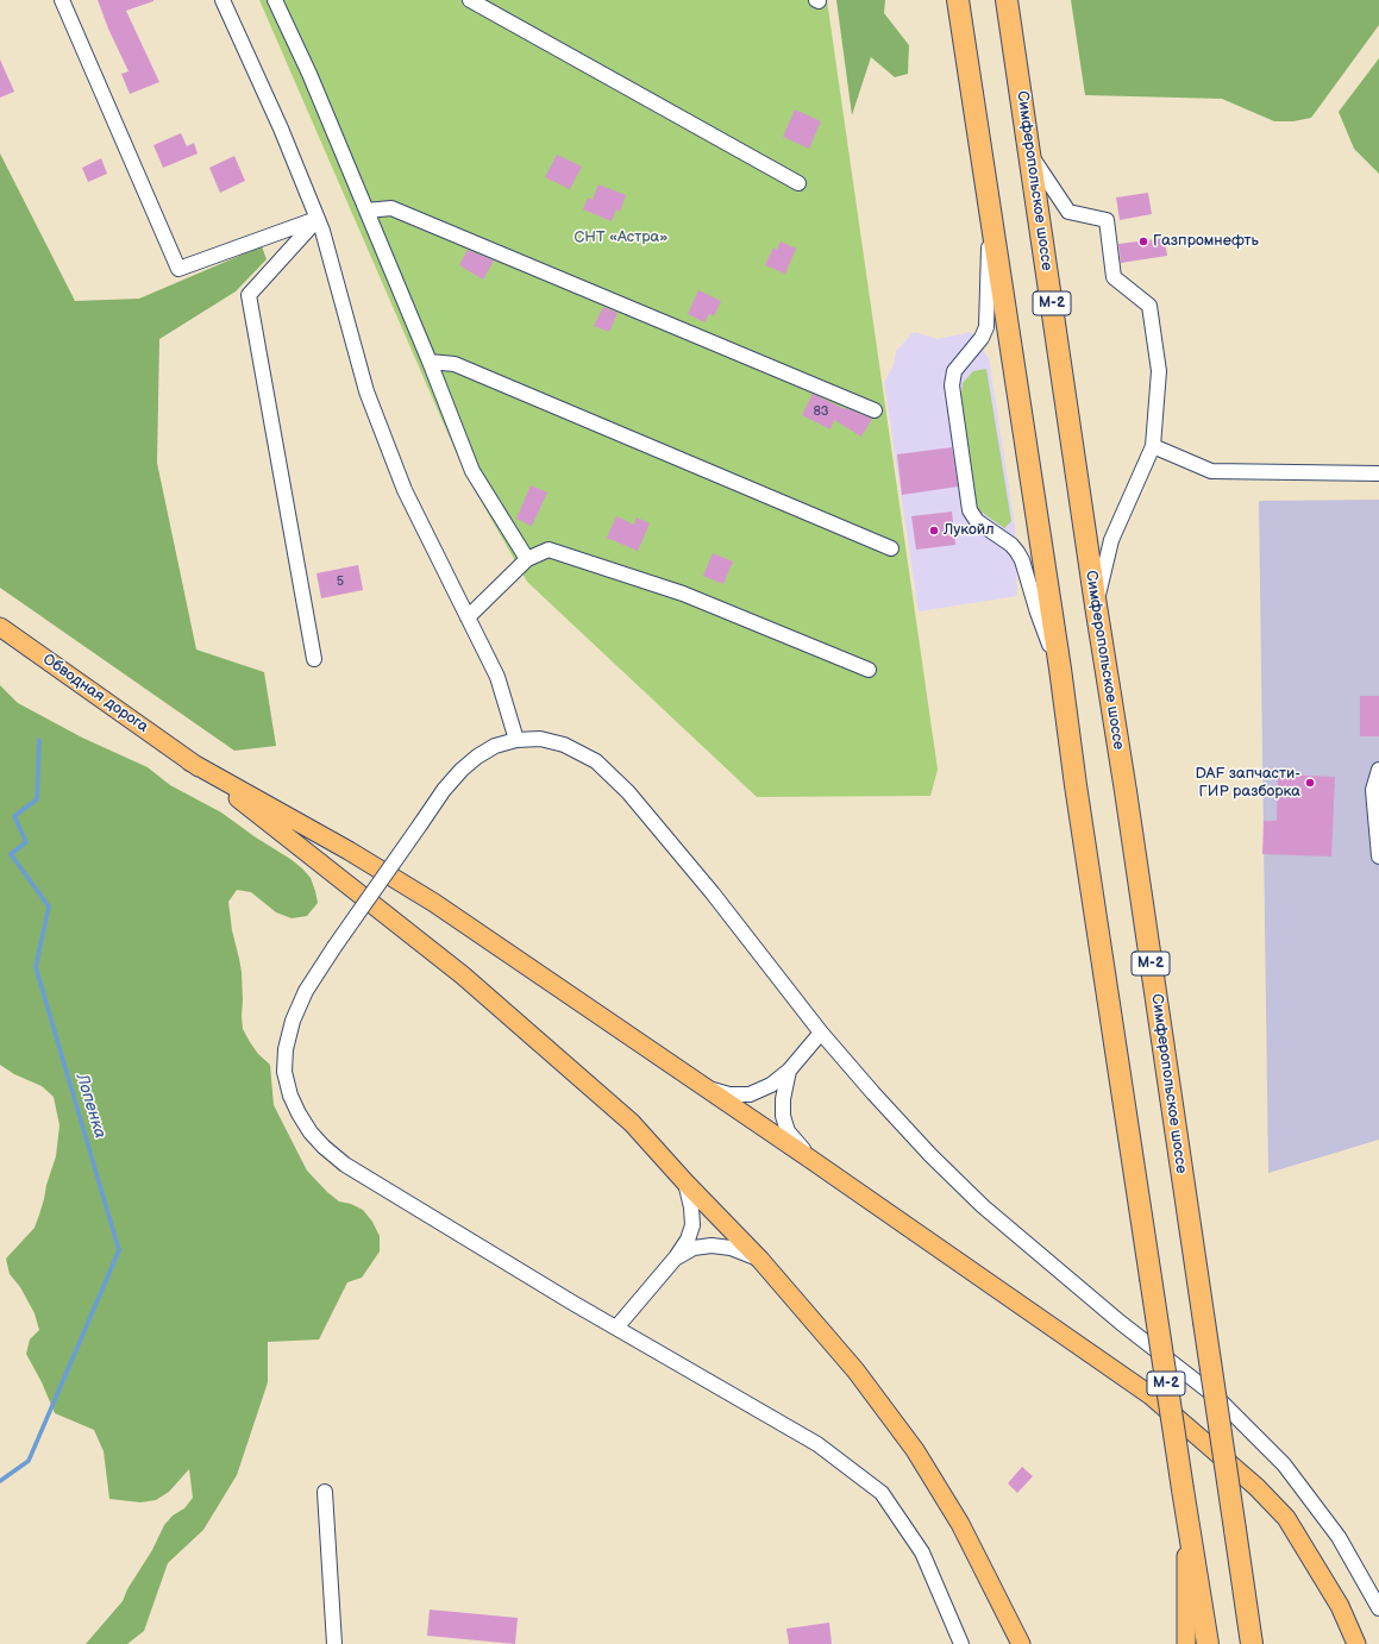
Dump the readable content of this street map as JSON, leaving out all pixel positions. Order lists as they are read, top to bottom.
{
  "streets": {
    "highway": ["Симферопольское шоссе", "М-2"],
    "main road": ["Обводная дорога"]
  },
  "water": ["Лопенка"],
  "parks": ["СНТ «Астра»"],
  "places": ["Газпромнефть", "Лукойл", "DAF запчасти- ГИР разборка"],
  "house_numbers": ["83", "5"]
}
